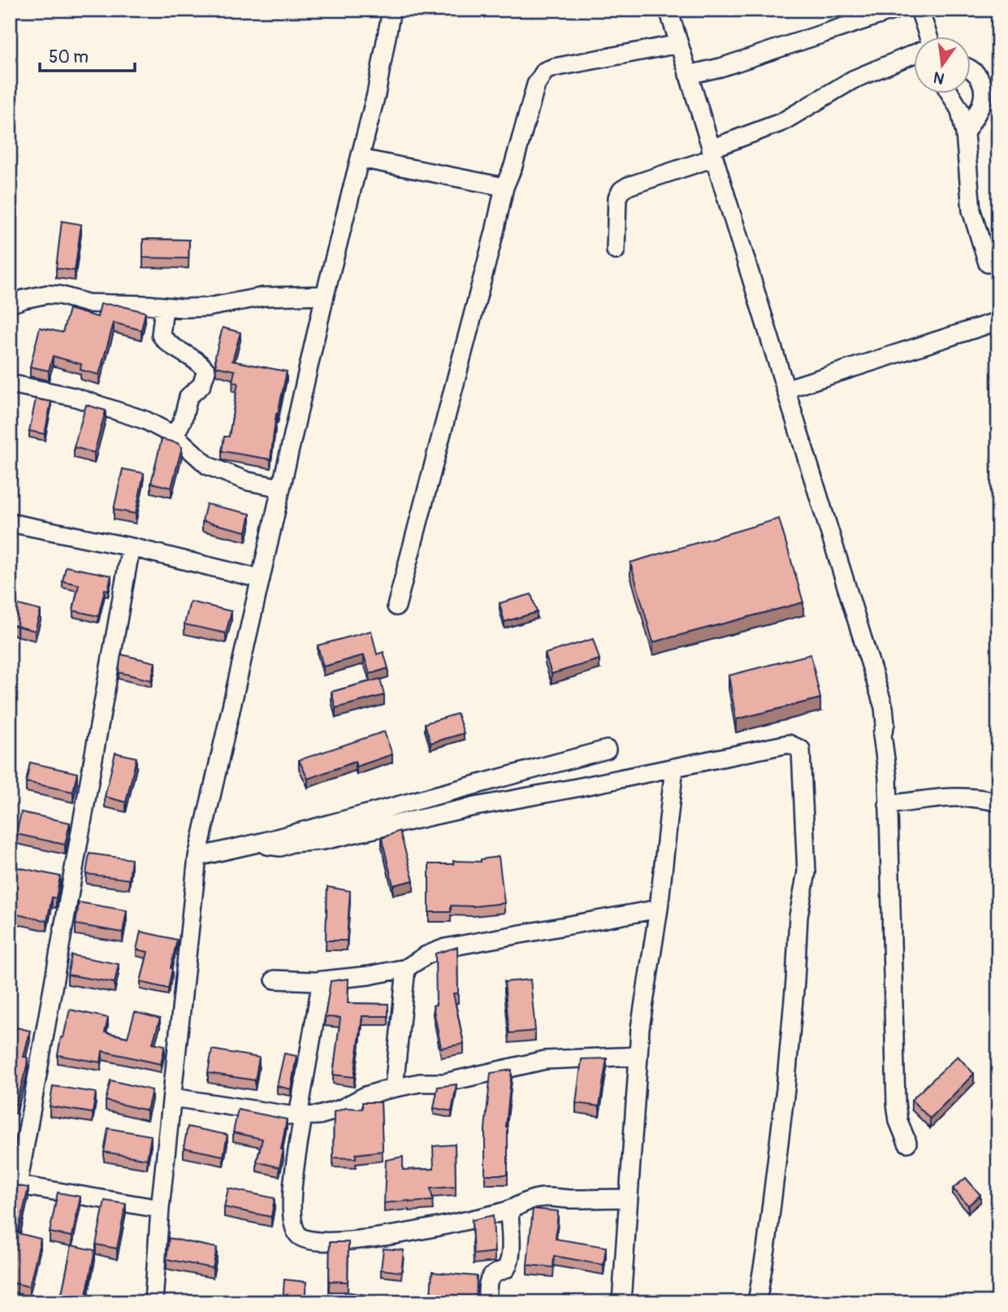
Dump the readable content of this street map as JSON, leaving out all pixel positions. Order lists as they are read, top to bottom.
{
  "scale_bar": "50 m",
  "north": "bottom"
}
